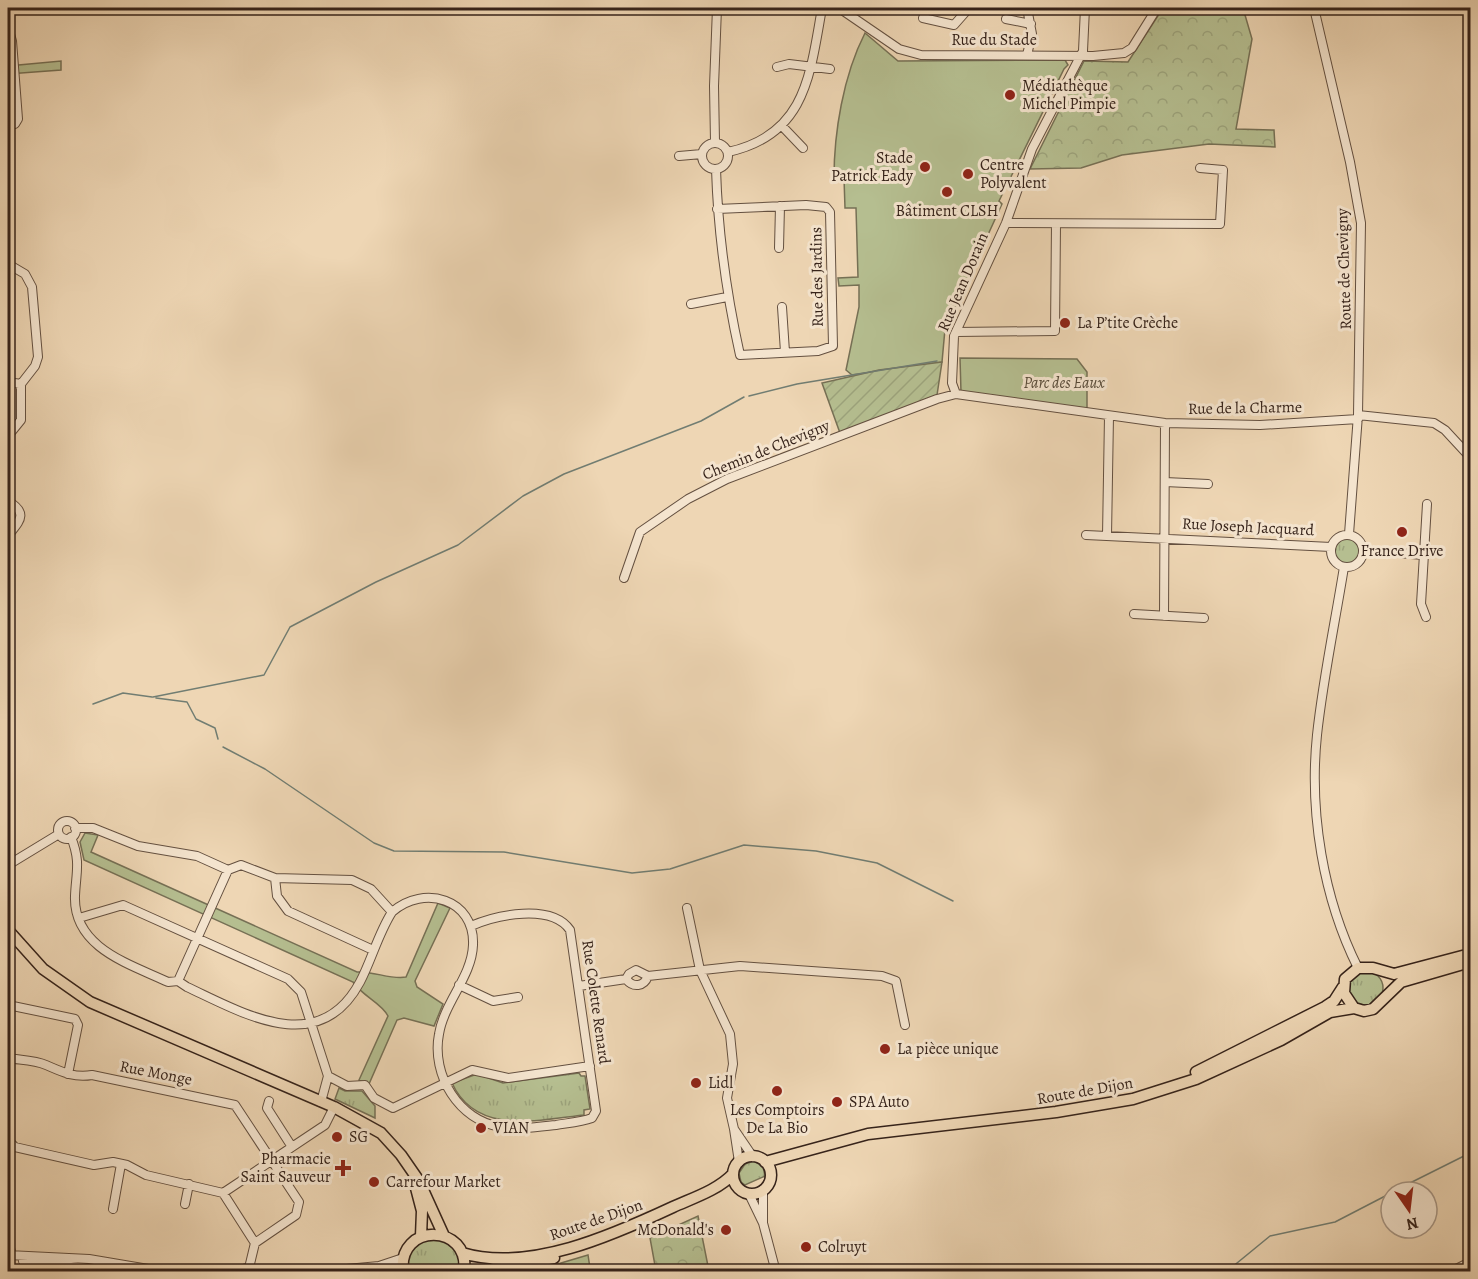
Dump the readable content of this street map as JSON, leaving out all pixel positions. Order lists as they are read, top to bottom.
{
  "streets": {
    "main road": ["Route de Dijon"],
    "street": [
      "Rue du Stade",
      "Route de Chevigny",
      "Rue des Jardins",
      "Rue Jean Dorain",
      "Rue de la Charme",
      "Chemin de Chevigny",
      "Rue Joseph Jacquard",
      "Rue Colette Renard",
      "Rue Monge"
    ]
  },
  "crossings": [
    ["Rue du Stade", "Rue Jean Dorain"],
    ["Route de Chevigny", "Rue de la Charme"],
    ["Route de Chevigny", "Rue Joseph Jacquard"],
    ["Rue Jean Dorain", "Rue de la Charme"],
    ["Rue Jean Dorain", "Chemin de Chevigny"],
    ["Rue de la Charme", "Chemin de Chevigny"]
  ],
  "parks": ["Parc des Eaux"],
  "places": {
    "other": [
      "Médiathèque Michel Pimpie",
      "Stade Patrick Eady",
      "Centre Polyvalent",
      "Bâtiment CLSH",
      "La P’tite Crèche",
      "France Drive",
      "La pièce unique",
      "Lidl",
      "Les Comptoirs De La Bio",
      "SPA Auto",
      "VIAN",
      "SG",
      "Carrefour Market",
      "McDonald's",
      "Colruyt"
    ],
    "health": ["Pharmacie Saint Sauveur"]
  },
  "north": "bottom"
}
